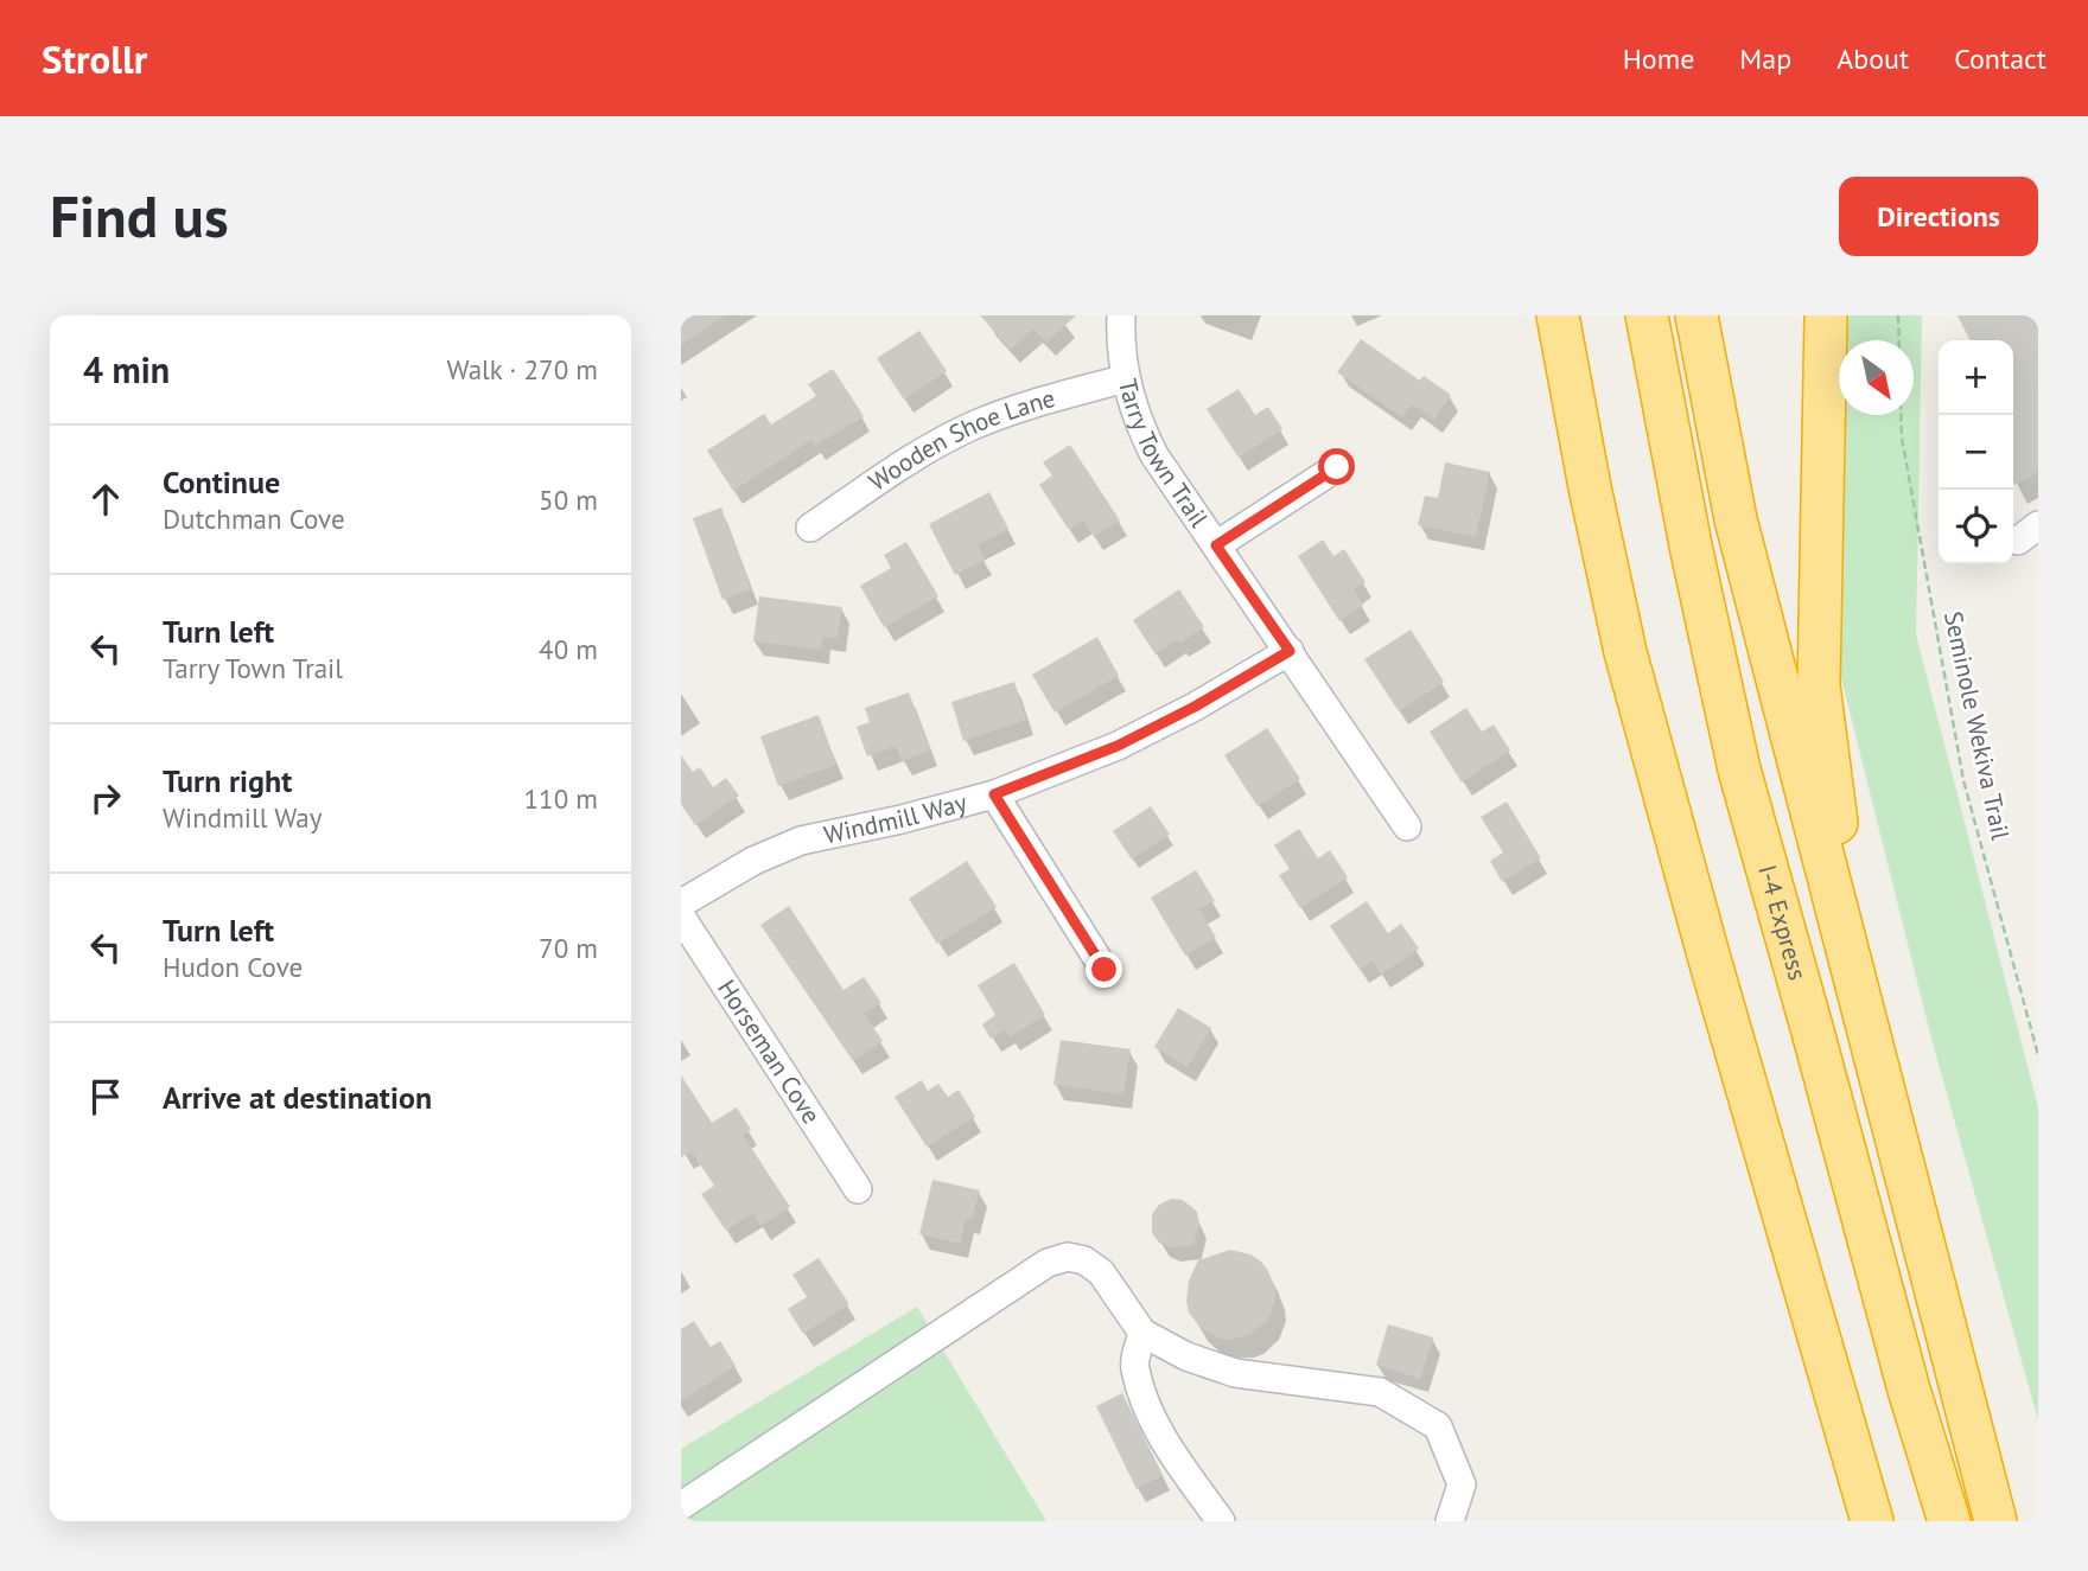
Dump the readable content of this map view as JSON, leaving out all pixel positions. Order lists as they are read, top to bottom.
{
  "streets": {
    "highway": ["I-4 Express"],
    "street": [
      "Wooden Shoe Lane",
      "Tarry Town Trail",
      "Windmill Way",
      "Horseman Cove"
    ],
    "path": ["Seminole Wekiva Trail"]
  },
  "crossings": [
    ["Wooden Shoe Lane", "Tarry Town Trail"],
    ["Tarry Town Trail", "Windmill Way"]
  ],
  "north": "bottom right",
  "page": {
    "header": "Strollr",
    "nav": [
      "Home",
      "Map",
      "About",
      "Contact"
    ],
    "buttons": "Directions",
    "title": "Find us",
    "heading": ["4 min", "Walk · 270 m"],
    "map_buttons": ["+", "−"],
    "list": [
      ["Continue", "Dutchman Cove", "50 m"],
      ["Turn left", "Tarry Town Trail", "40 m"],
      ["Turn right", "Windmill Way", "110 m"],
      ["Turn left", "Hudon Cove", "70 m"],
      "Arrive at destination"
    ]
  }
}
